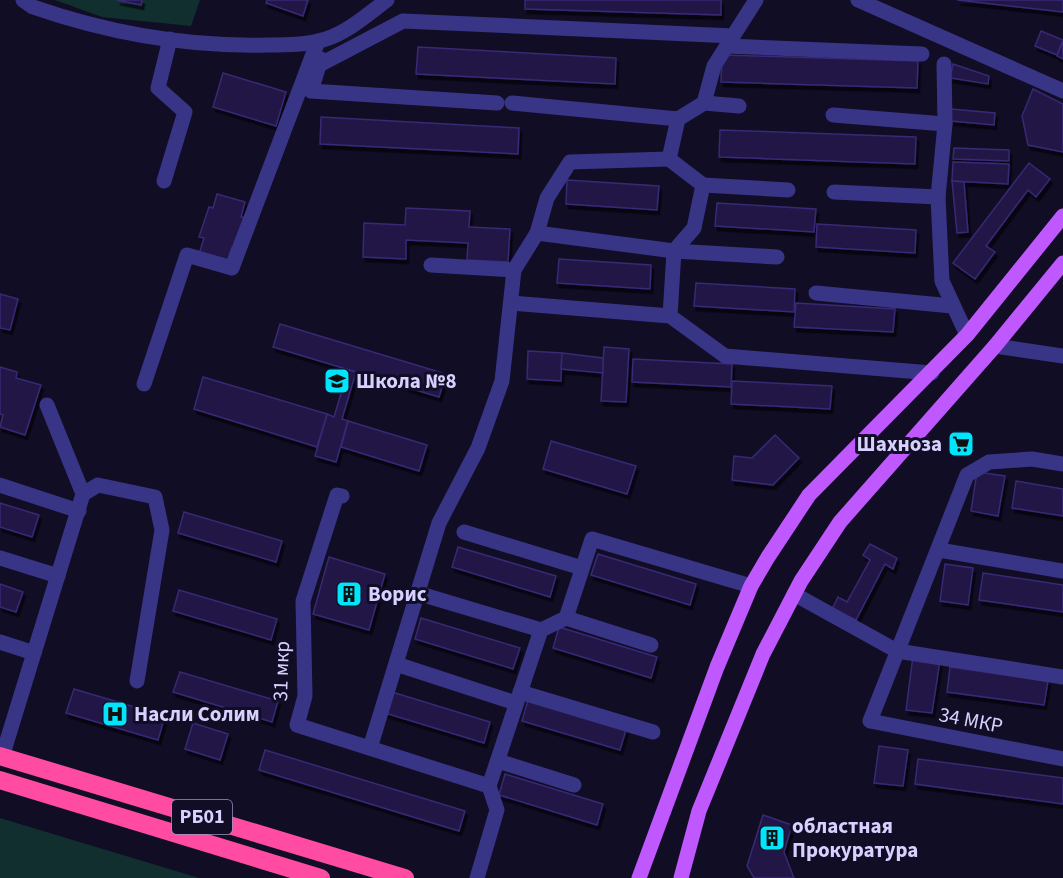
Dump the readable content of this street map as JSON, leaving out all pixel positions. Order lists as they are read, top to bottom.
{
  "streets": {
    "highway": ["РБ01"],
    "street": ["31 мкр", "34 МКР"]
  },
  "places": {
    "school or university": ["Школа №8"],
    "supermarket": ["Шахноза"],
    "building": ["Ворис", "областная Прокуратура"],
    "hospital": ["Насли Солим"]
  }
}
